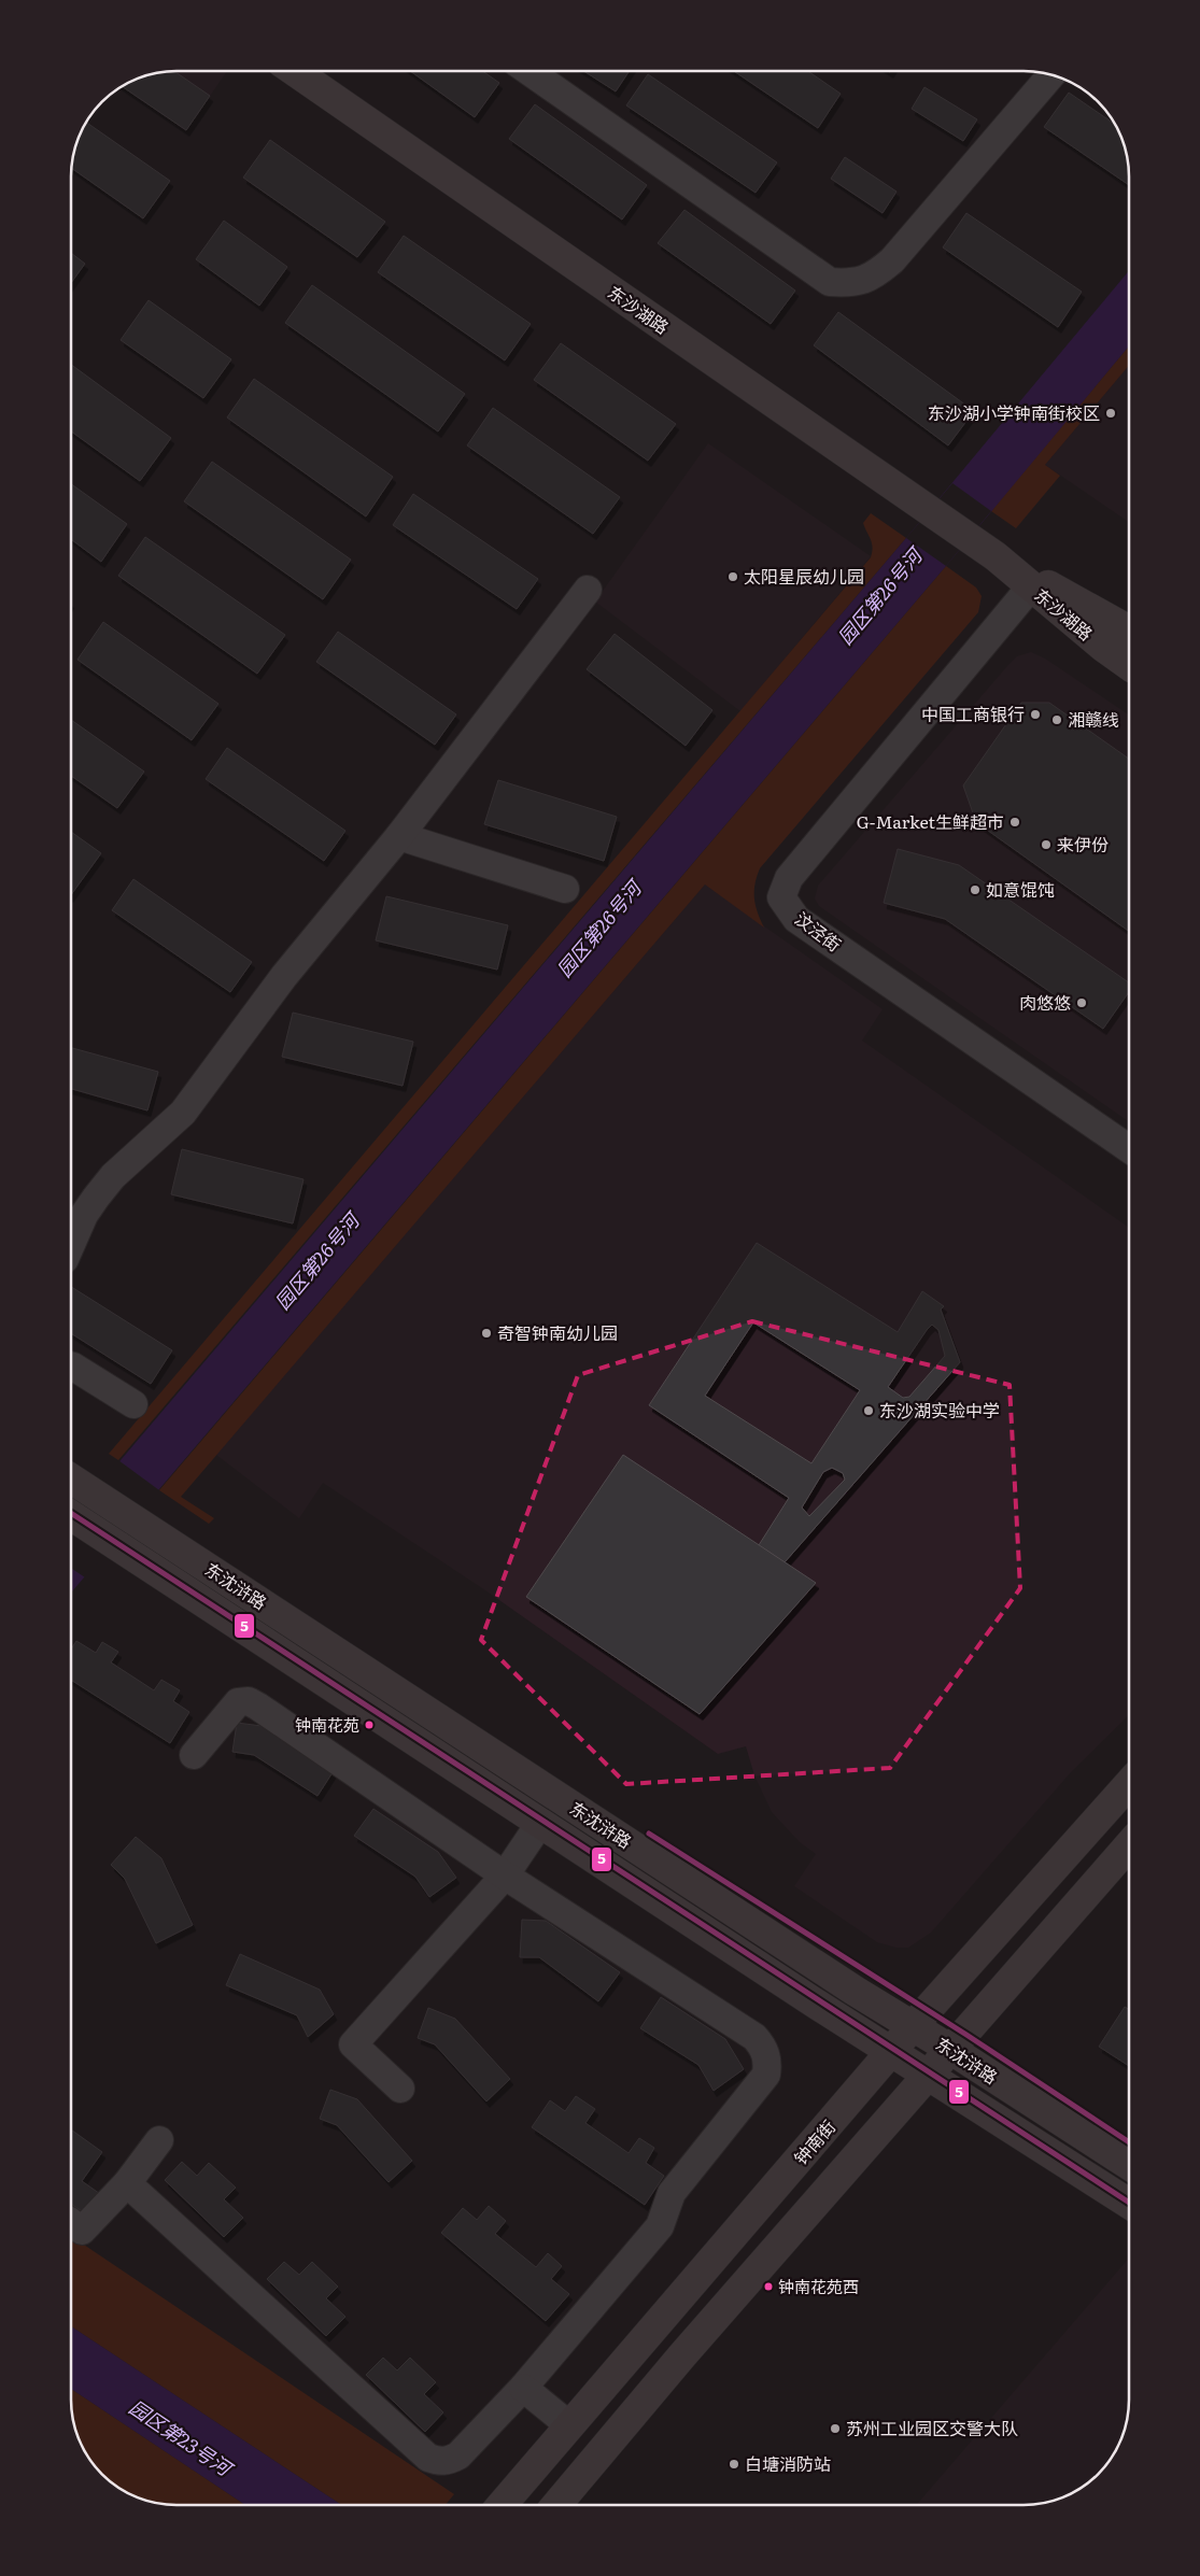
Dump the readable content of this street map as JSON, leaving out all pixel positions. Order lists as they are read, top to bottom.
{
  "streets": {
    "main road": ["东沙湖路", "东沈浒路", "钟南街"],
    "street": ["汶泾街"]
  },
  "crossings": [
    ["东沙湖路", "汶泾街"],
    ["东沈浒路", "钟南街"]
  ],
  "water": ["园区第26号河", "园区第23号河"],
  "places": [
    "东沙湖小学钟南街校区",
    "太阳星辰幼儿园",
    "中国工商银行",
    "湘赣线",
    "G-Market生鲜超市",
    "来伊份",
    "如意馄饨",
    "肉悠悠",
    "奇智钟南幼儿园",
    "东沙湖实验中学",
    "钟南花苑",
    "钟南花苑西",
    "苏州工业园区交警大队",
    "白塘消防站"
  ],
  "lines": ["transit line 5"]
}
